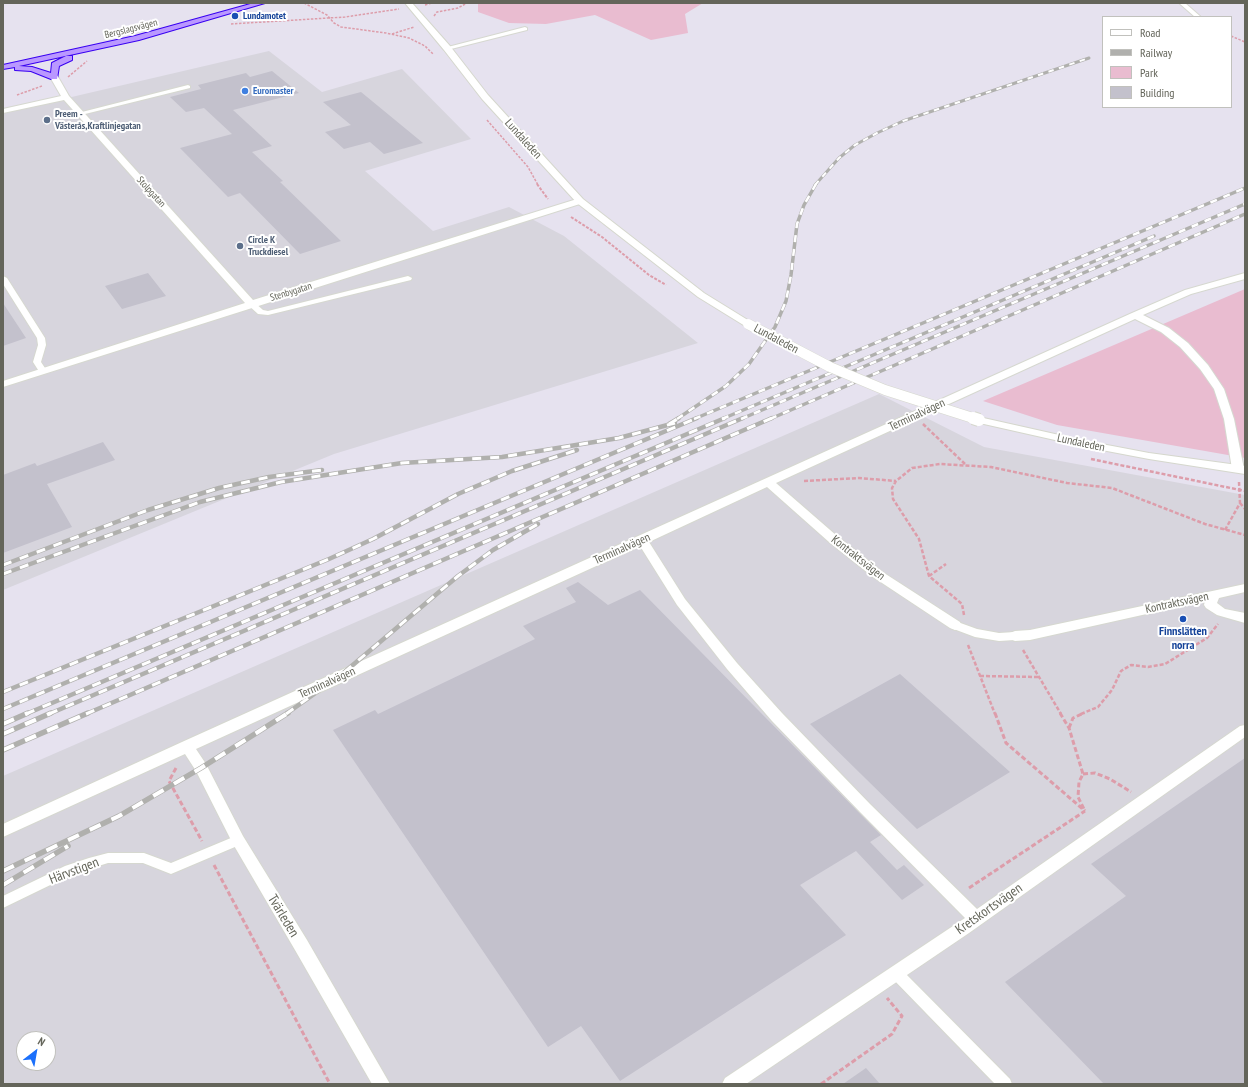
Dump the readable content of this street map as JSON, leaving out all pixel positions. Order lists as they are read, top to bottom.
{
  "streets": {
    "highway": ["Bergslagsvägen"],
    "street": [
      "Lundaleden",
      "Stolpgatan",
      "Stenbygatan",
      "Terminalvägen",
      "Kontraktsvägen",
      "Kretskortsvägen",
      "Tvärleden"
    ],
    "lane": ["Härvstigen"]
  },
  "crossings": [
    ["Lundaleden", "Stenbygatan"],
    ["Stolpgatan", "Stenbygatan"],
    ["Terminalvägen", "Kontraktsvägen"],
    ["Terminalvägen", "Tvärleden"],
    ["Härvstigen", "Tvärleden"]
  ],
  "places": [
    "Lundamotet",
    "Euromaster",
    "Preem - Västerås,Kraftlinjegatan",
    "Circle K Truckdiesel",
    "Finnslätten norra"
  ],
  "legend": [
    "Road",
    "Railway",
    "Park",
    "Building"
  ],
  "north": "top right"
}
